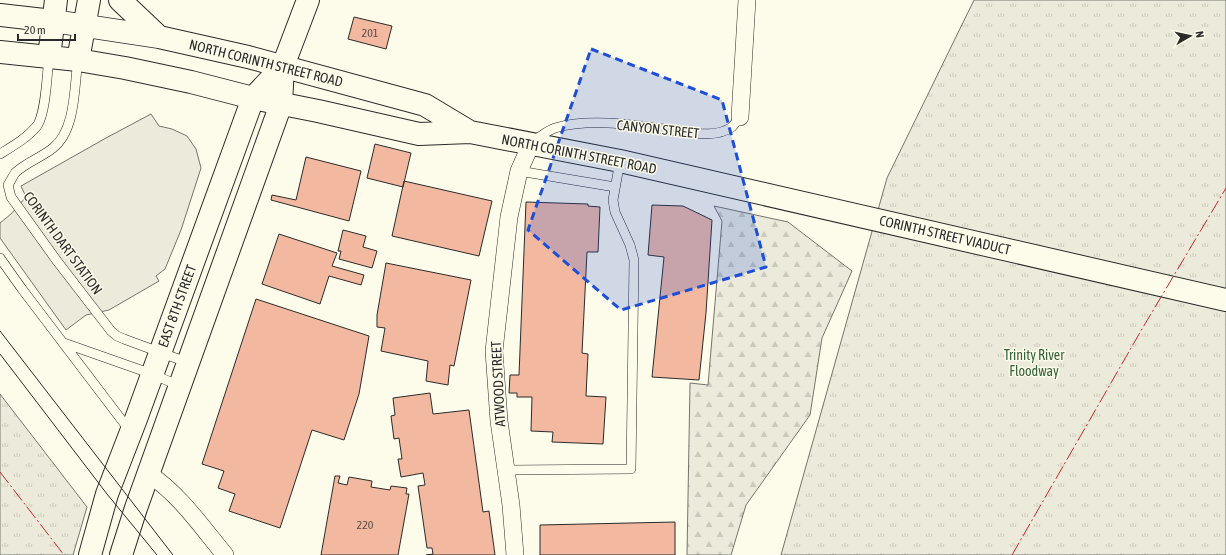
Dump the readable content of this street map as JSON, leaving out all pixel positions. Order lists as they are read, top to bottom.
{
  "streets": {
    "main road": ["NORTH CORINTH STREET ROAD", "CORINTH STREET VIADUCT", "EAST 8TH STREET"],
    "street": ["CANYON STREET", "ATWOOD STREET"],
    "lane": ["CORINTH DART STATION"]
  },
  "crossings": [
    ["NORTH CORINTH STREET ROAD", "CANYON STREET"],
    ["NORTH CORINTH STREET ROAD", "CORINTH STREET VIADUCT"],
    ["NORTH CORINTH STREET ROAD", "CORINTH DART STATION"],
    ["NORTH CORINTH STREET ROAD", "EAST 8TH STREET"],
    ["NORTH CORINTH STREET ROAD", "ATWOOD STREET"],
    ["CANYON STREET", "ATWOOD STREET"],
    ["CORINTH DART STATION", "EAST 8TH STREET"]
  ],
  "parks": ["Trinity River Floodway"],
  "house_numbers": ["201", "220"],
  "scale_bar": "20 m",
  "north": "right"
}
